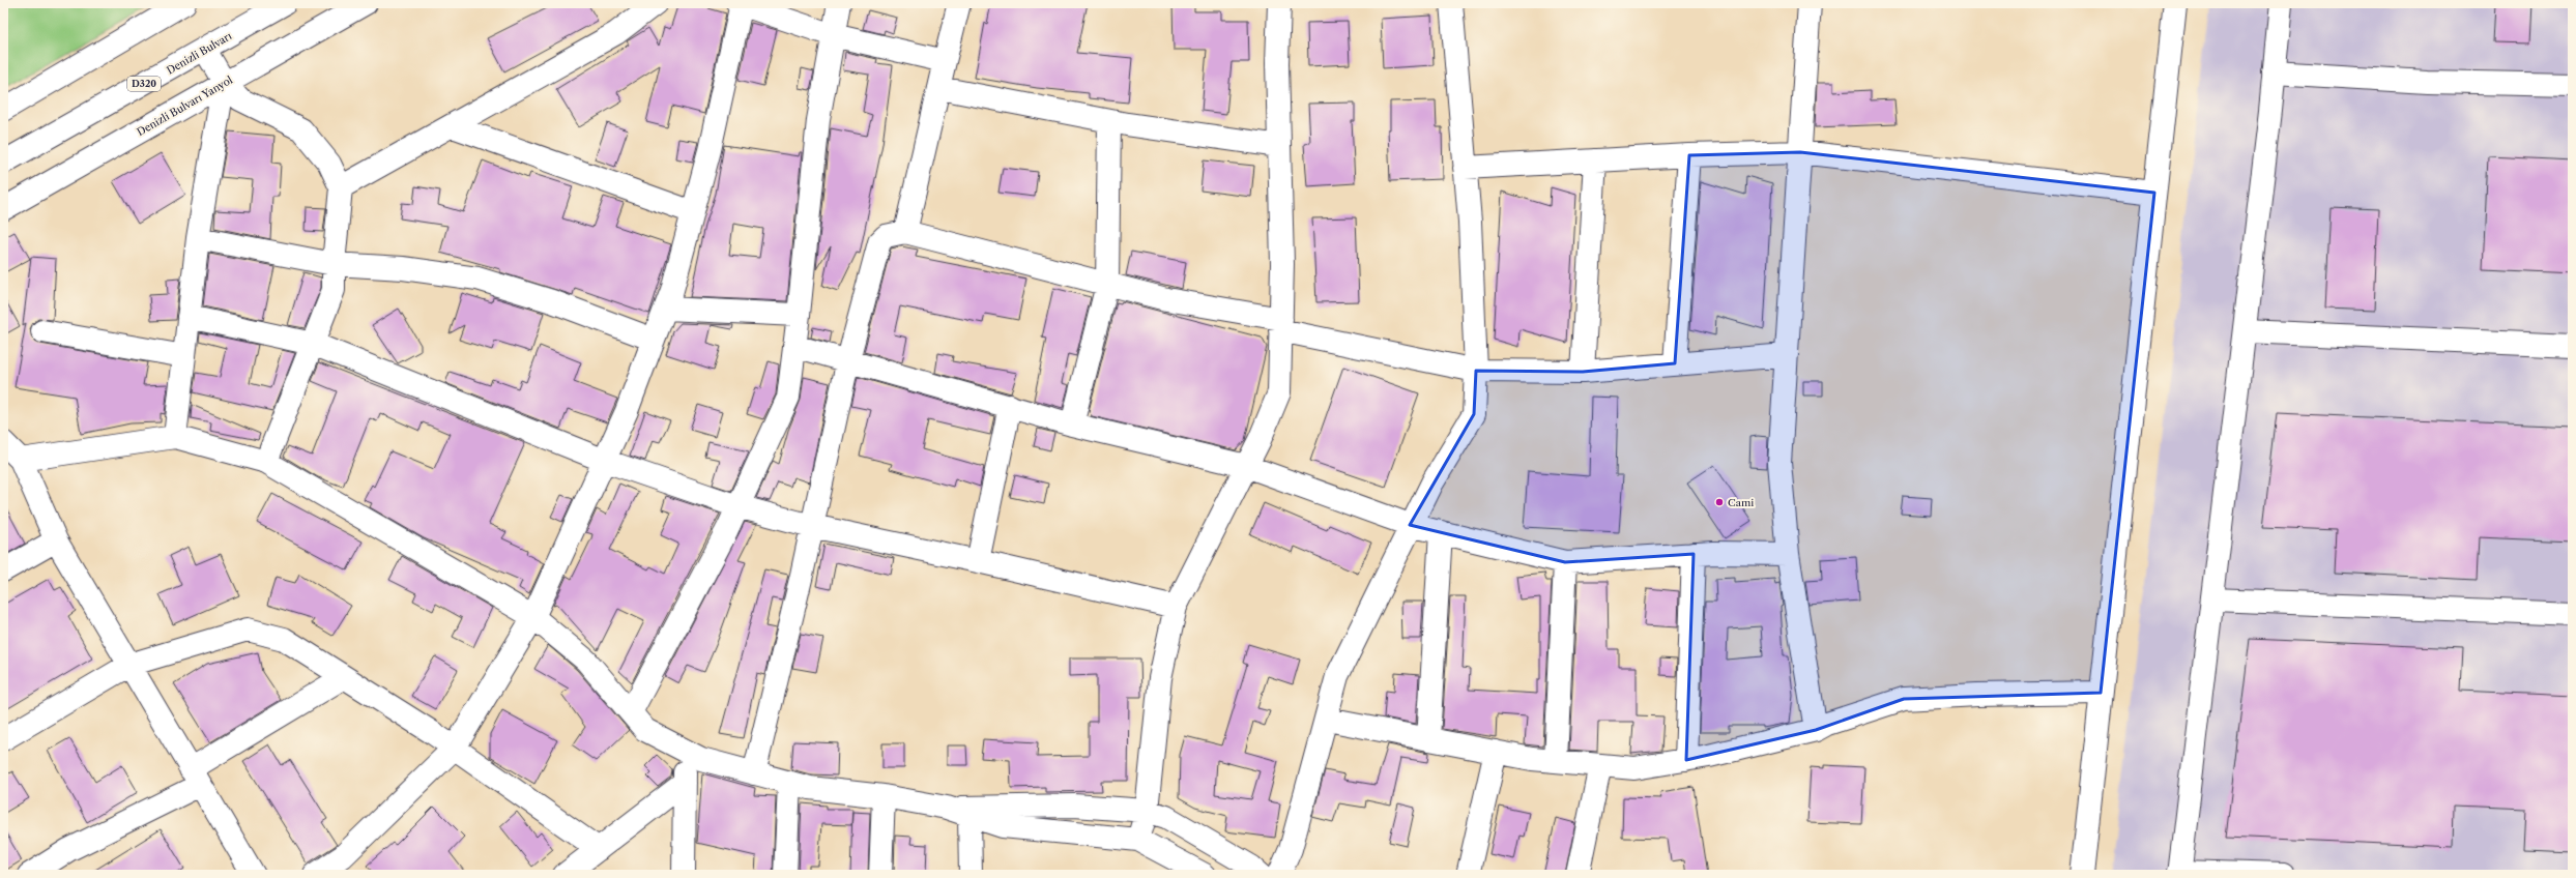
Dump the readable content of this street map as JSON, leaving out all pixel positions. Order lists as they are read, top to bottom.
{
  "streets": {
    "main road": ["Denizli Bulvarı", "D320", "Denizli Bulvarı Yanyol"]
  },
  "places": ["Cami"]
}
